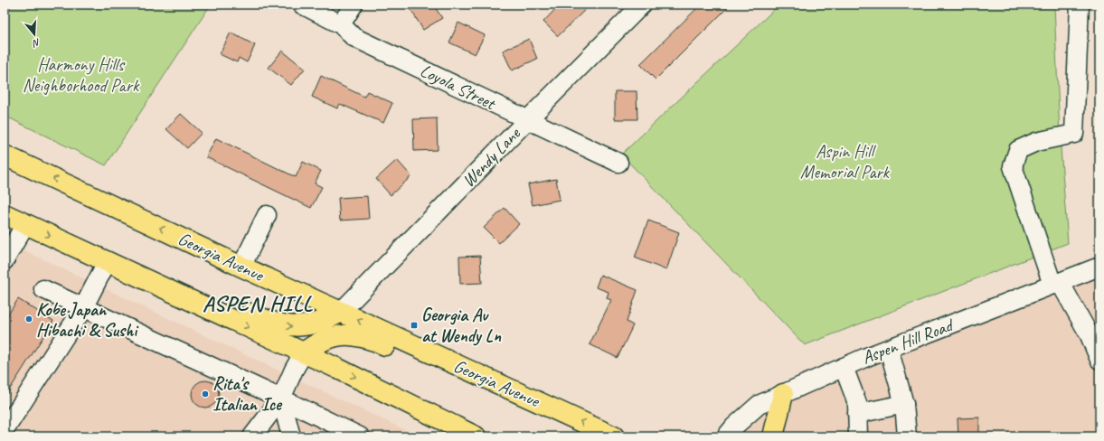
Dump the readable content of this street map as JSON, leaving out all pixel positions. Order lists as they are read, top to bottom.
{
  "streets": {
    "main road": ["Georgia Avenue"],
    "street": ["Loyola Street", "Wendy Lane", "Aspen Hill Road"]
  },
  "crossings": [
    ["Loyola Street", "Wendy Lane"],
    ["Wendy Lane", "Georgia Avenue"]
  ],
  "districts": ["ASPEN HILL"],
  "parks": ["Harmony Hills Neighborhood Park", "Aspin Hill Memorial Park"],
  "places": {
    "other": ["Kobe Japan Hibachi & Sushi", "Rita's Italian Ice"],
    "transit": ["Georgia Av at Wendy Ln"]
  },
  "north": "bottom"
}
